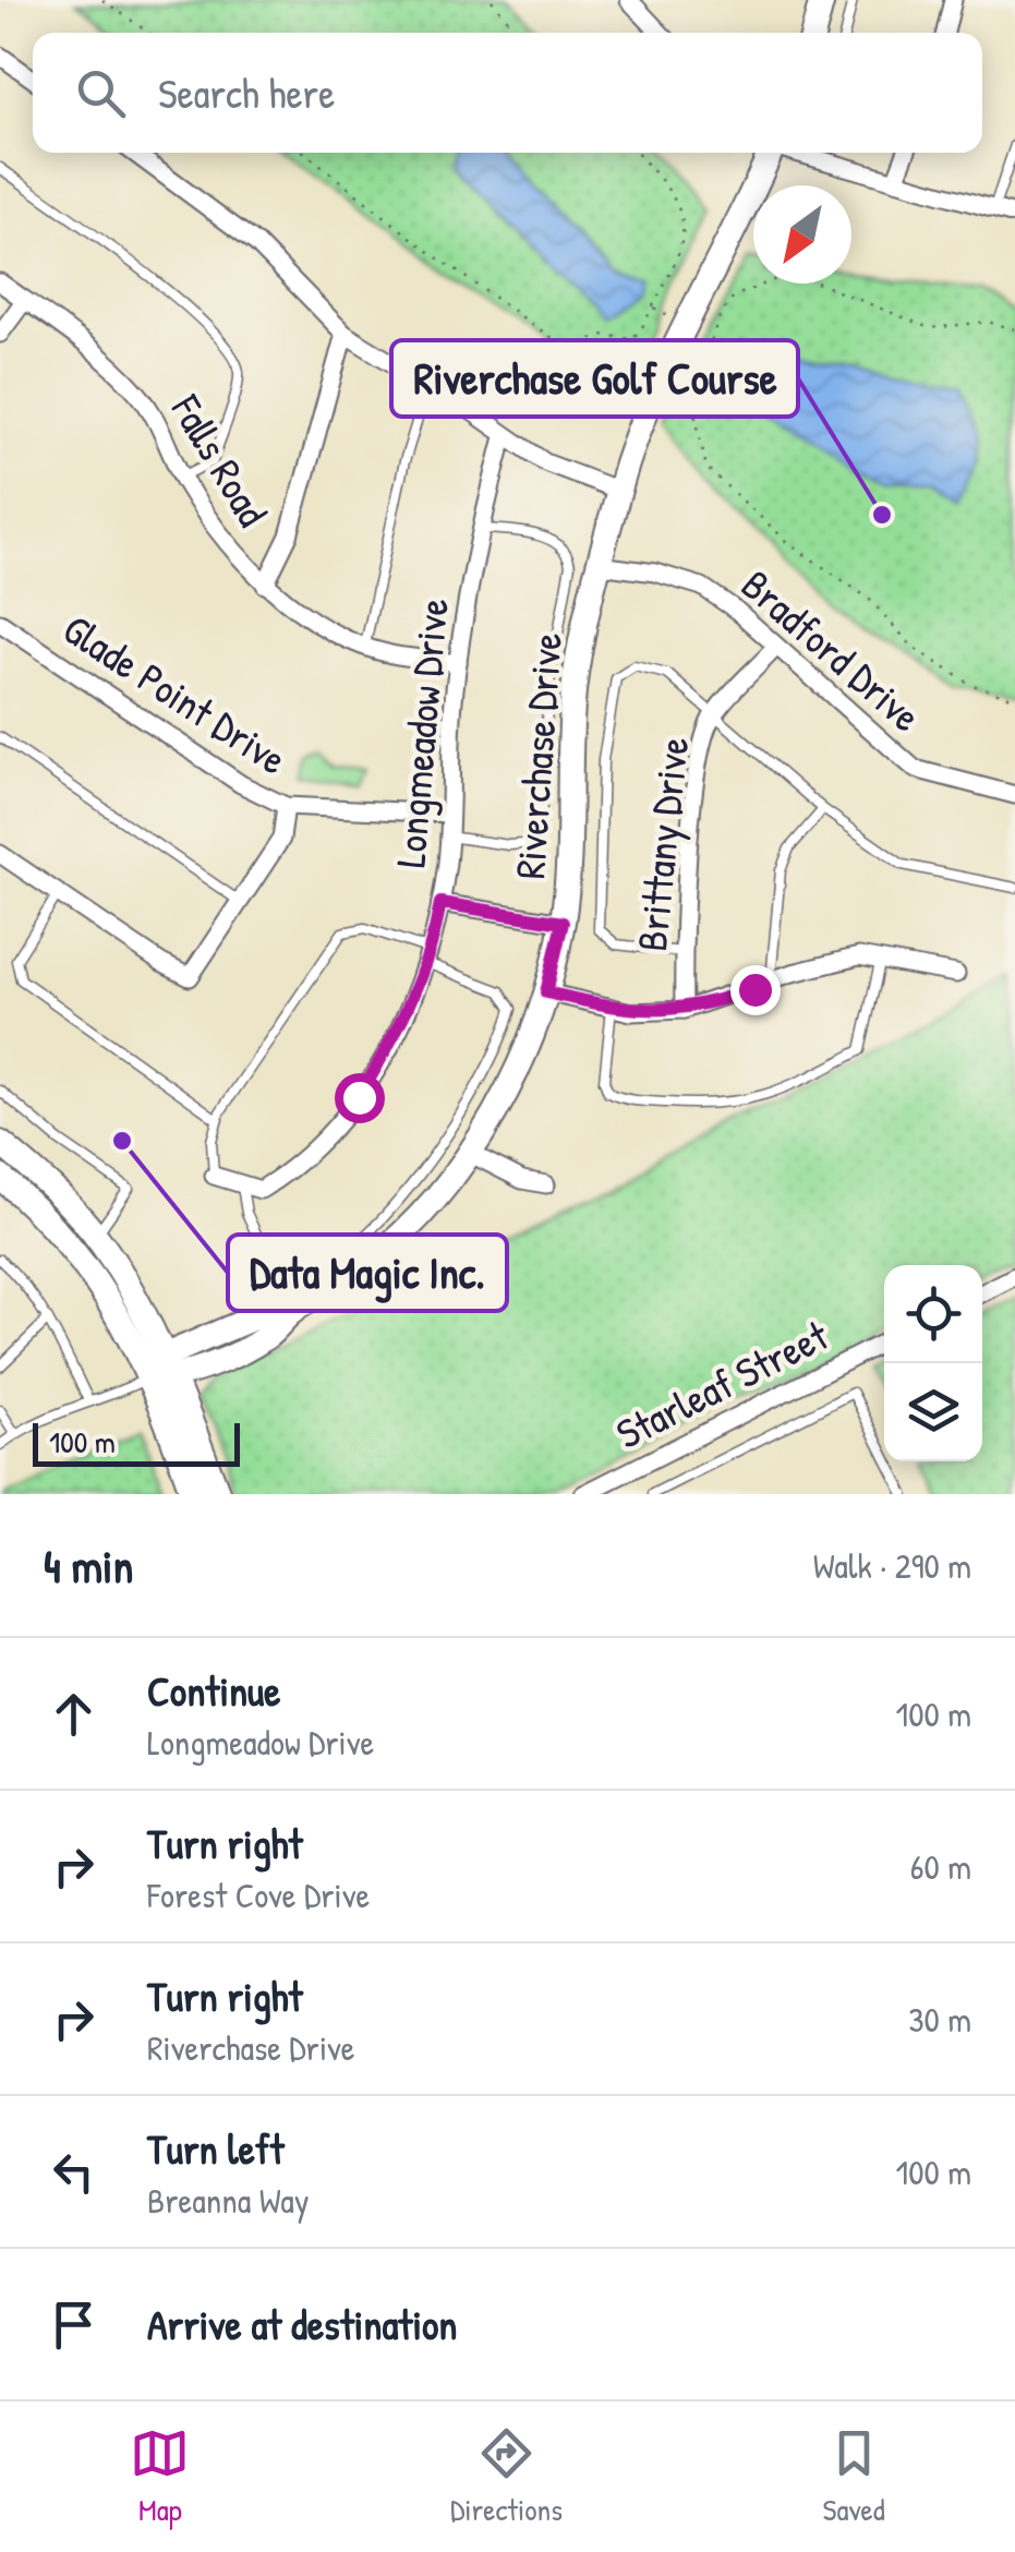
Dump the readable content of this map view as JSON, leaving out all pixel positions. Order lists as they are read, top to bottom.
{
  "streets": {
    "street": [
      "Falls Road",
      "Bradford Drive",
      "Glade Point Drive",
      "Longmeadow Drive",
      "Riverchase Drive",
      "Brittany Drive",
      "Starleaf Street"
    ]
  },
  "crossings": [
    ["Falls Road", "Longmeadow Drive"],
    ["Bradford Drive", "Riverchase Drive"],
    ["Bradford Drive", "Brittany Drive"],
    ["Glade Point Drive", "Longmeadow Drive"]
  ],
  "places": ["Riverchase Golf Course", "Data Magic Inc."],
  "scale_bar": "100 m",
  "north": "bottom left",
  "page": {
    "search": "Search here",
    "scale": "100 m",
    "heading": ["4 min", "Walk · 290 m"],
    "list": [
      ["Continue", "Longmeadow Drive", "100 m"],
      ["Turn right", "Forest Cove Drive", "60 m"],
      ["Turn right", "Riverchase Drive", "30 m"],
      ["Turn left", "Breanna Way", "100 m"],
      "Arrive at destination"
    ],
    "nav": ["Map", "Directions", "Saved"]
  }
}
